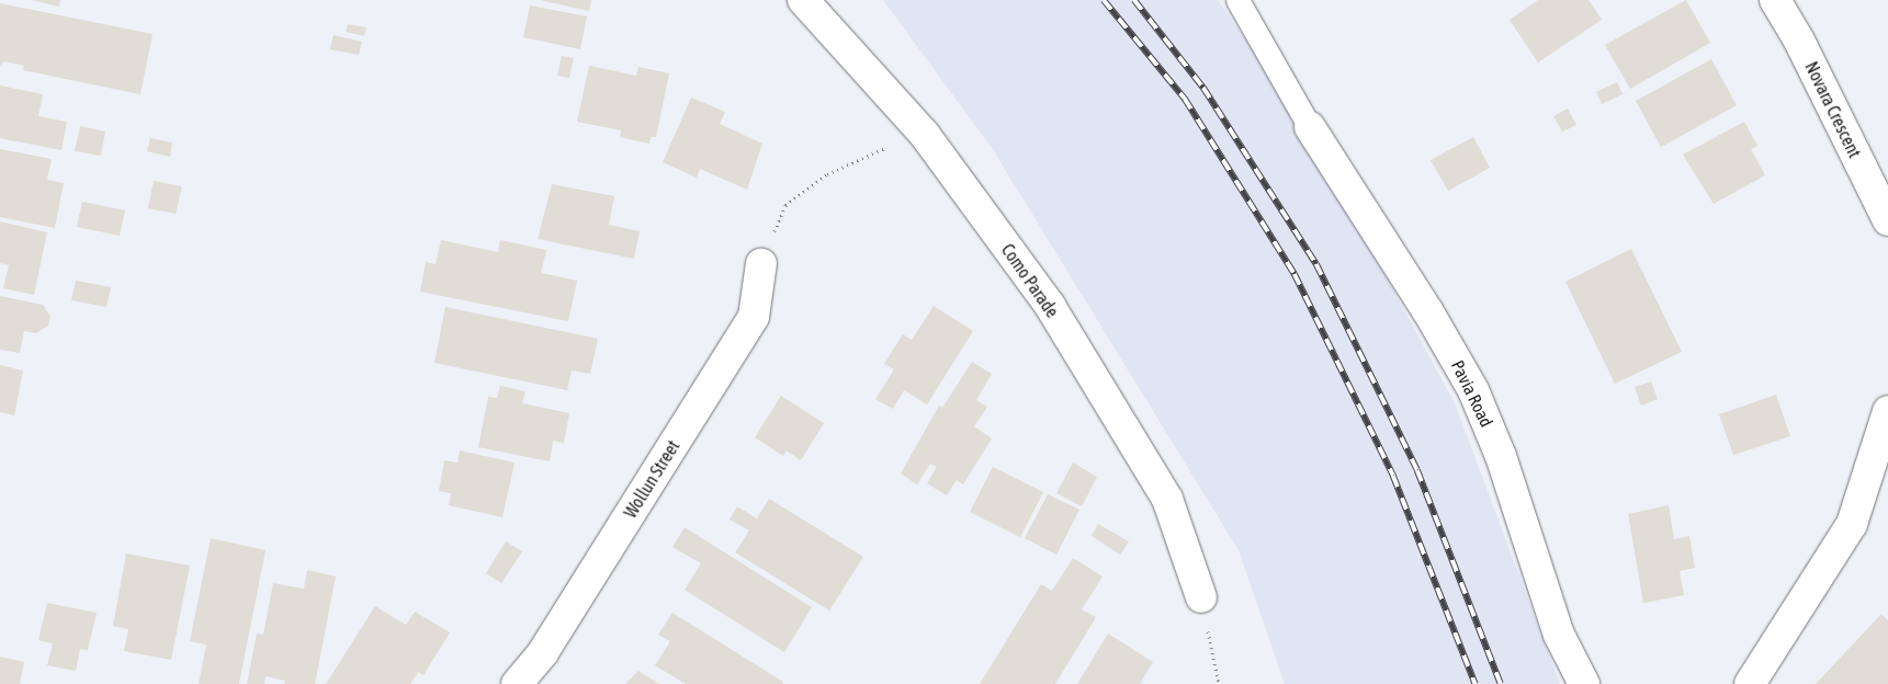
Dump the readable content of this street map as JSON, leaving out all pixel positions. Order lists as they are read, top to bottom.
{
  "streets": {
    "street": [
      "Novara Crescent",
      "Como Parade",
      "Pavia Road",
      "Wollun Street"
    ]
  }
}
